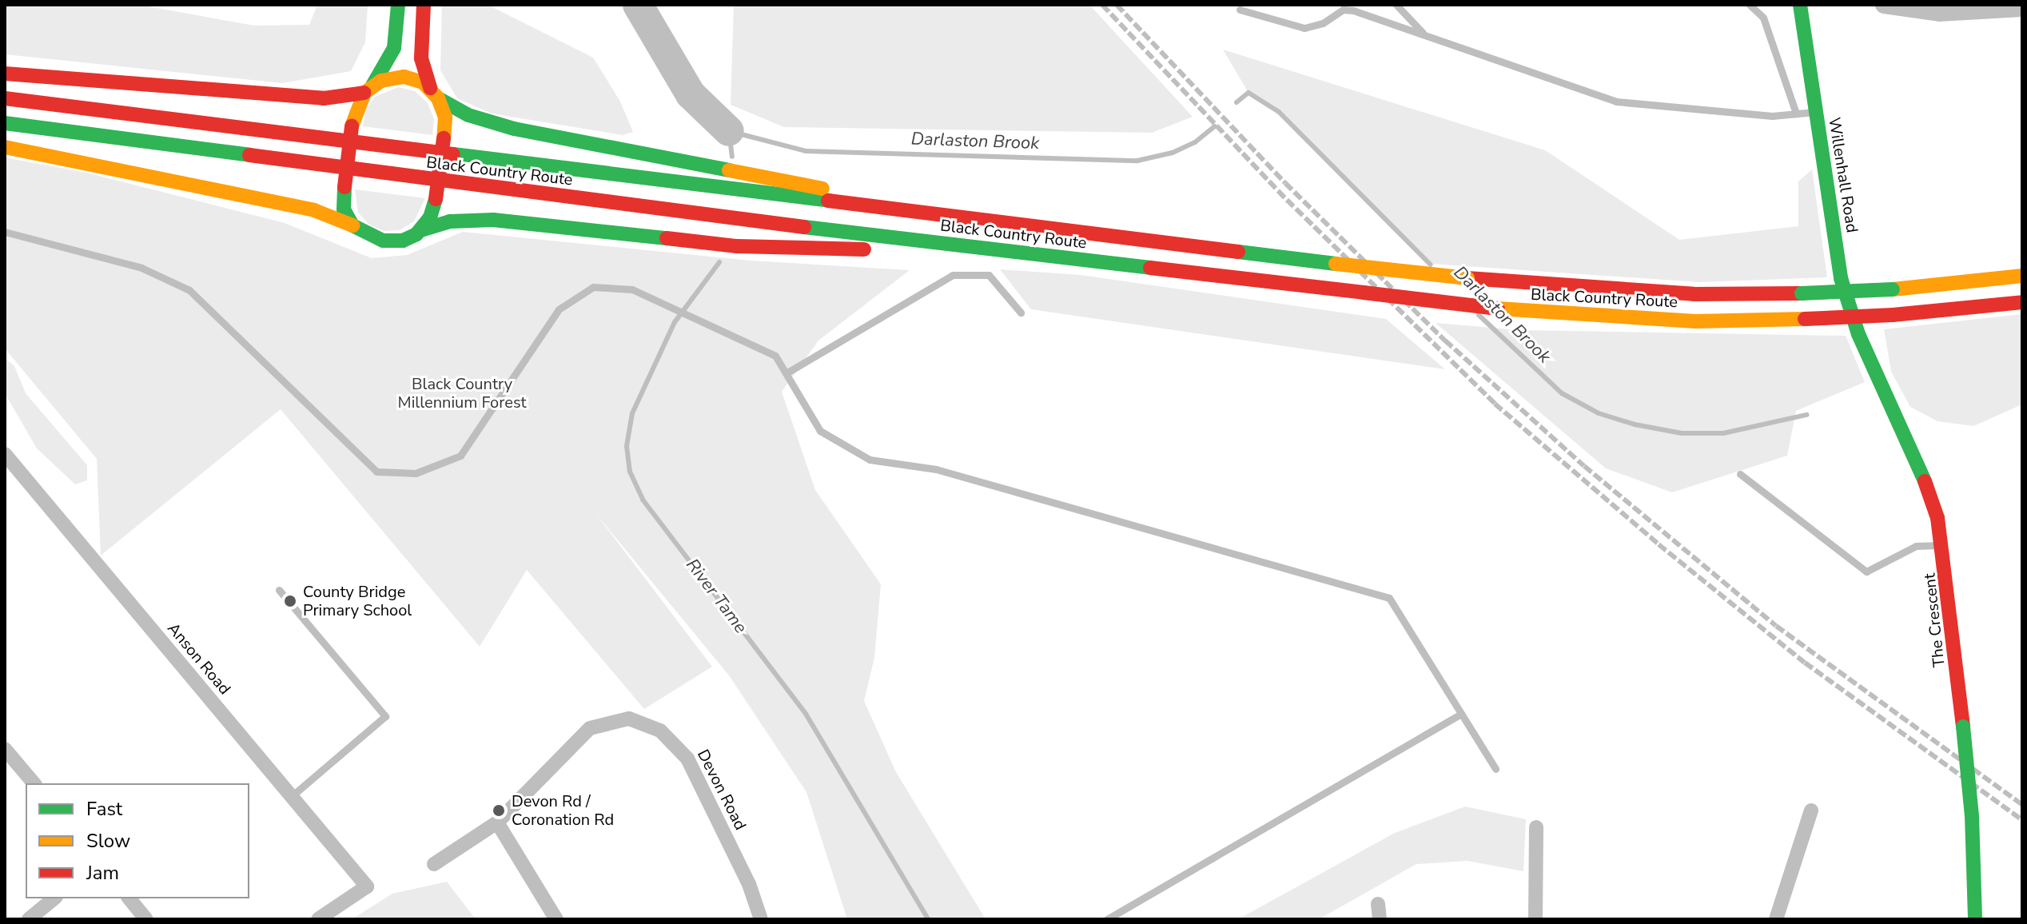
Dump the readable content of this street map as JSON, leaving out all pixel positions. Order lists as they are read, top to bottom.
{
  "streets": {
    "main road": ["Black Country Route", "Willenhall Road", "The Crescent"],
    "street": ["Anson Road", "Devon Road"]
  },
  "crossings": [
    ["Willenhall Road", "The Crescent"]
  ],
  "water": ["Darlaston Brook", "River Tame"],
  "parks": ["Black Country Millennium Forest"],
  "places": ["County Bridge Primary School", "Devon Rd / Coronation Rd"],
  "legend": ["Fast", "Slow", "Jam"]
}
